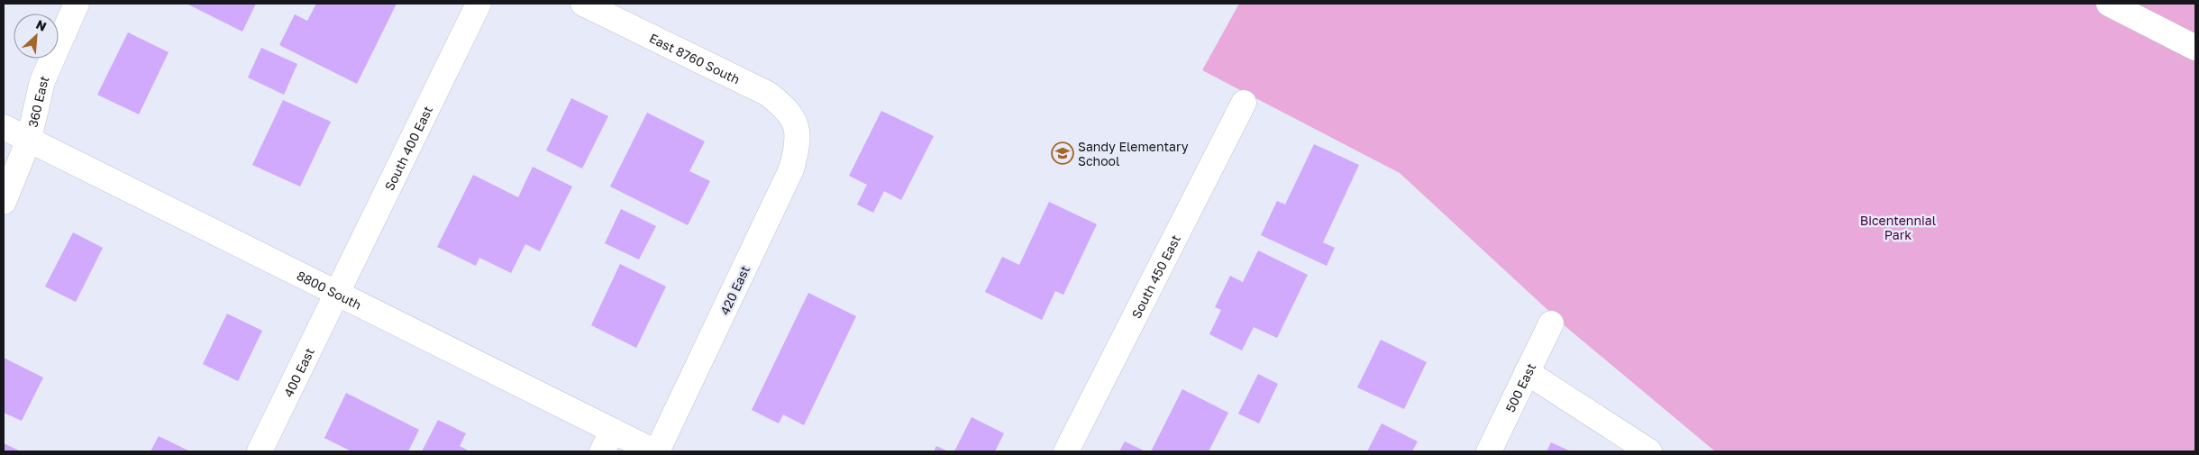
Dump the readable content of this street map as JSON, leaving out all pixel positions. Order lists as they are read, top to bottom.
{
  "streets": {
    "street": [
      "East 8760 South",
      "360 East",
      "South 400 East",
      "South 450 East",
      "8800 South",
      "420 East",
      "400 East",
      "500 East"
    ]
  },
  "crossings": [
    ["East 8760 South", "420 East"],
    ["360 East", "8800 South"],
    ["South 400 East", "8800 South"],
    ["South 400 East", "400 East"],
    ["8800 South", "420 East"],
    ["8800 South", "400 East"]
  ],
  "parks": ["Bicentennial Park"],
  "places": {
    "school or university": ["Sandy Elementary School"]
  },
  "north": "top right"
}
